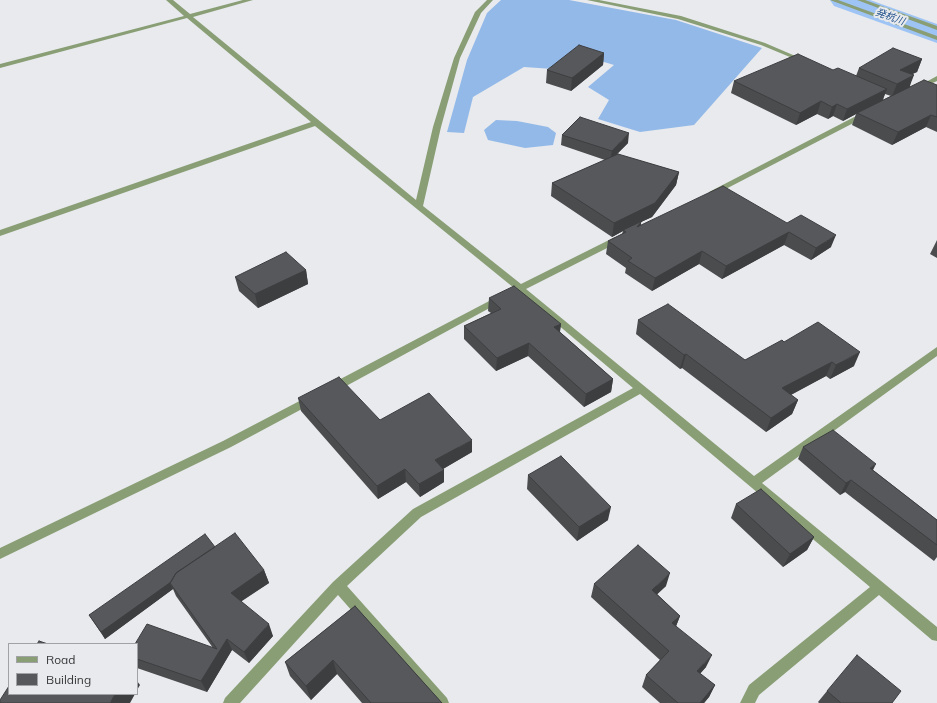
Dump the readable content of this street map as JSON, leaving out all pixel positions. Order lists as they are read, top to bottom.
{
  "water": ["発杭川"],
  "legend": ["Road", "Building"]
}
